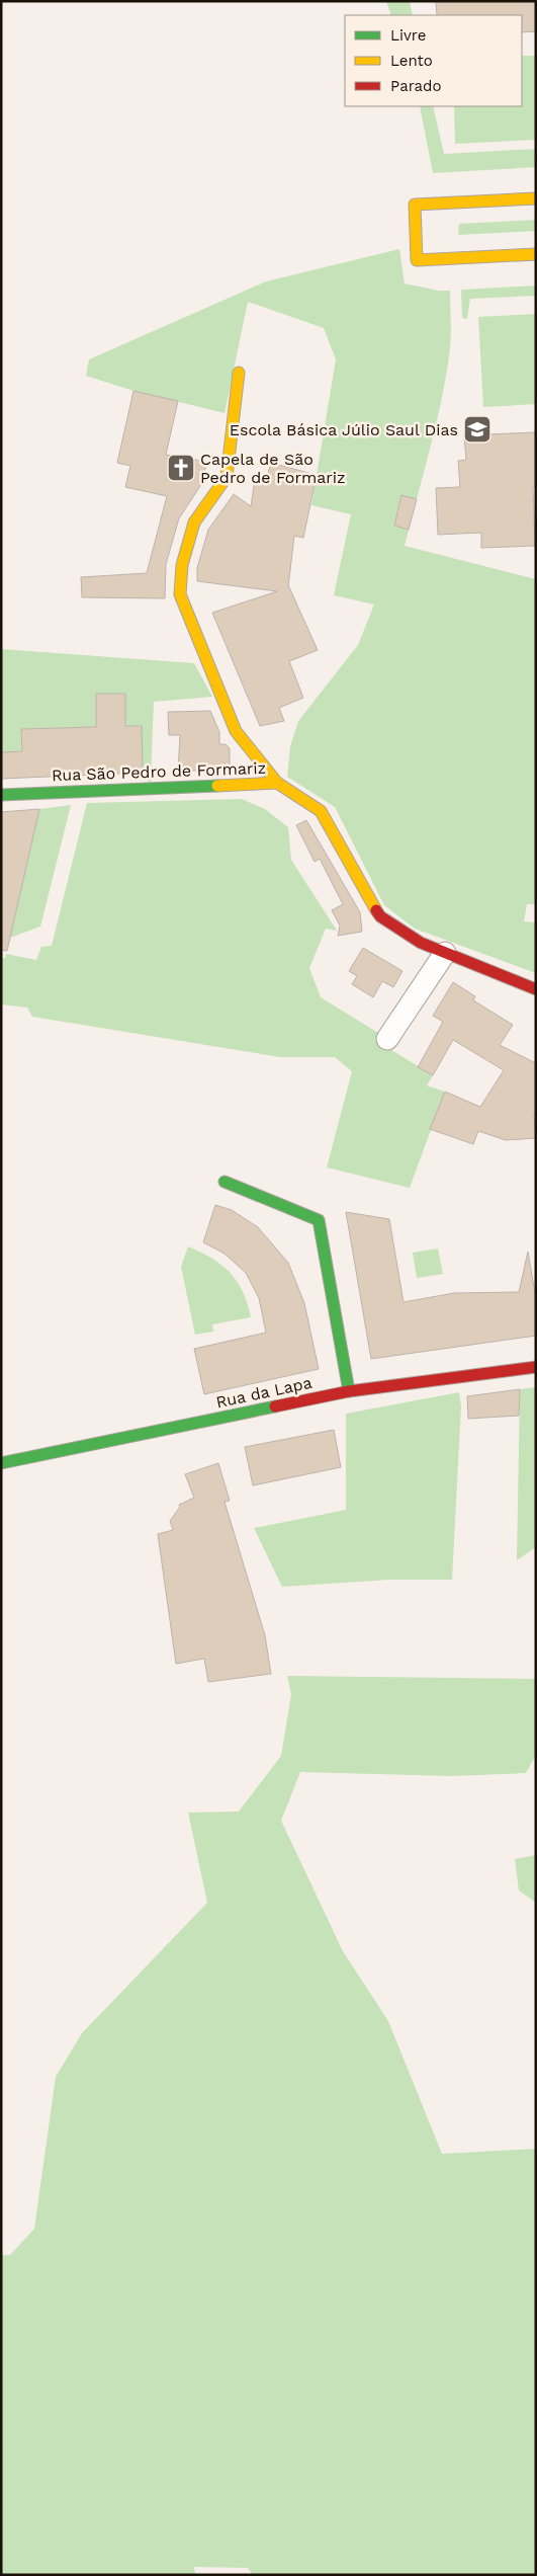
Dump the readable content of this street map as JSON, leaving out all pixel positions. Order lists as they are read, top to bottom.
{
  "streets": {
    "street": ["Rua São Pedro de Formariz", "Rua da Lapa"]
  },
  "places": {
    "school or university": ["Escola Básica Júlio Saul Dias"],
    "church": ["Capela de São Pedro de Formariz"]
  },
  "legend": ["Livre", "Lento", "Parado"]
}
